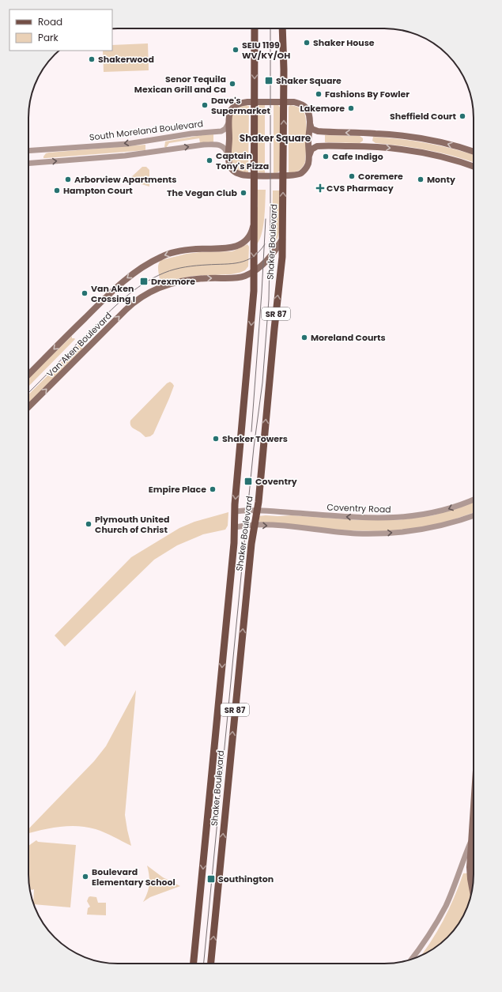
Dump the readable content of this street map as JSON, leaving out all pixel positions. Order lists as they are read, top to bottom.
{
  "streets": {
    "main road": ["Shaker Boulevard", "SR 87", "Van Aken Boulevard"],
    "street": ["South Moreland Boulevard", "Coventry Road"]
  },
  "crossings": [
    ["Shaker Boulevard", "Van Aken Boulevard"],
    ["Shaker Boulevard", "Coventry Road"]
  ],
  "districts": ["Shaker Square"],
  "places": {
    "other": [
      "Shaker House",
      "SEIU 1199 WV/KY/OH",
      "Shakerwood",
      "Senor Tequila Mexican Grill and Ca",
      "Fashions By Fowler",
      "Dave's Supermarket",
      "Lakemore",
      "Sheffield Court",
      "Cafe Indigo",
      "Captain Tony's Pizza",
      "Coremere",
      "Arborview Apartments",
      "Monty",
      "Hampton Court",
      "The Vegan Club",
      "Van Aken Crossing I",
      "Moreland Courts",
      "Shaker Towers",
      "Empire Place",
      "Plymouth United Church of Christ",
      "Boulevard Elementary School"
    ],
    "transit": [
      "Shaker Square",
      "Drexmore",
      "Coventry",
      "Southington"
    ],
    "health": ["CVS Pharmacy"]
  },
  "legend": ["Road", "Park"]
}
